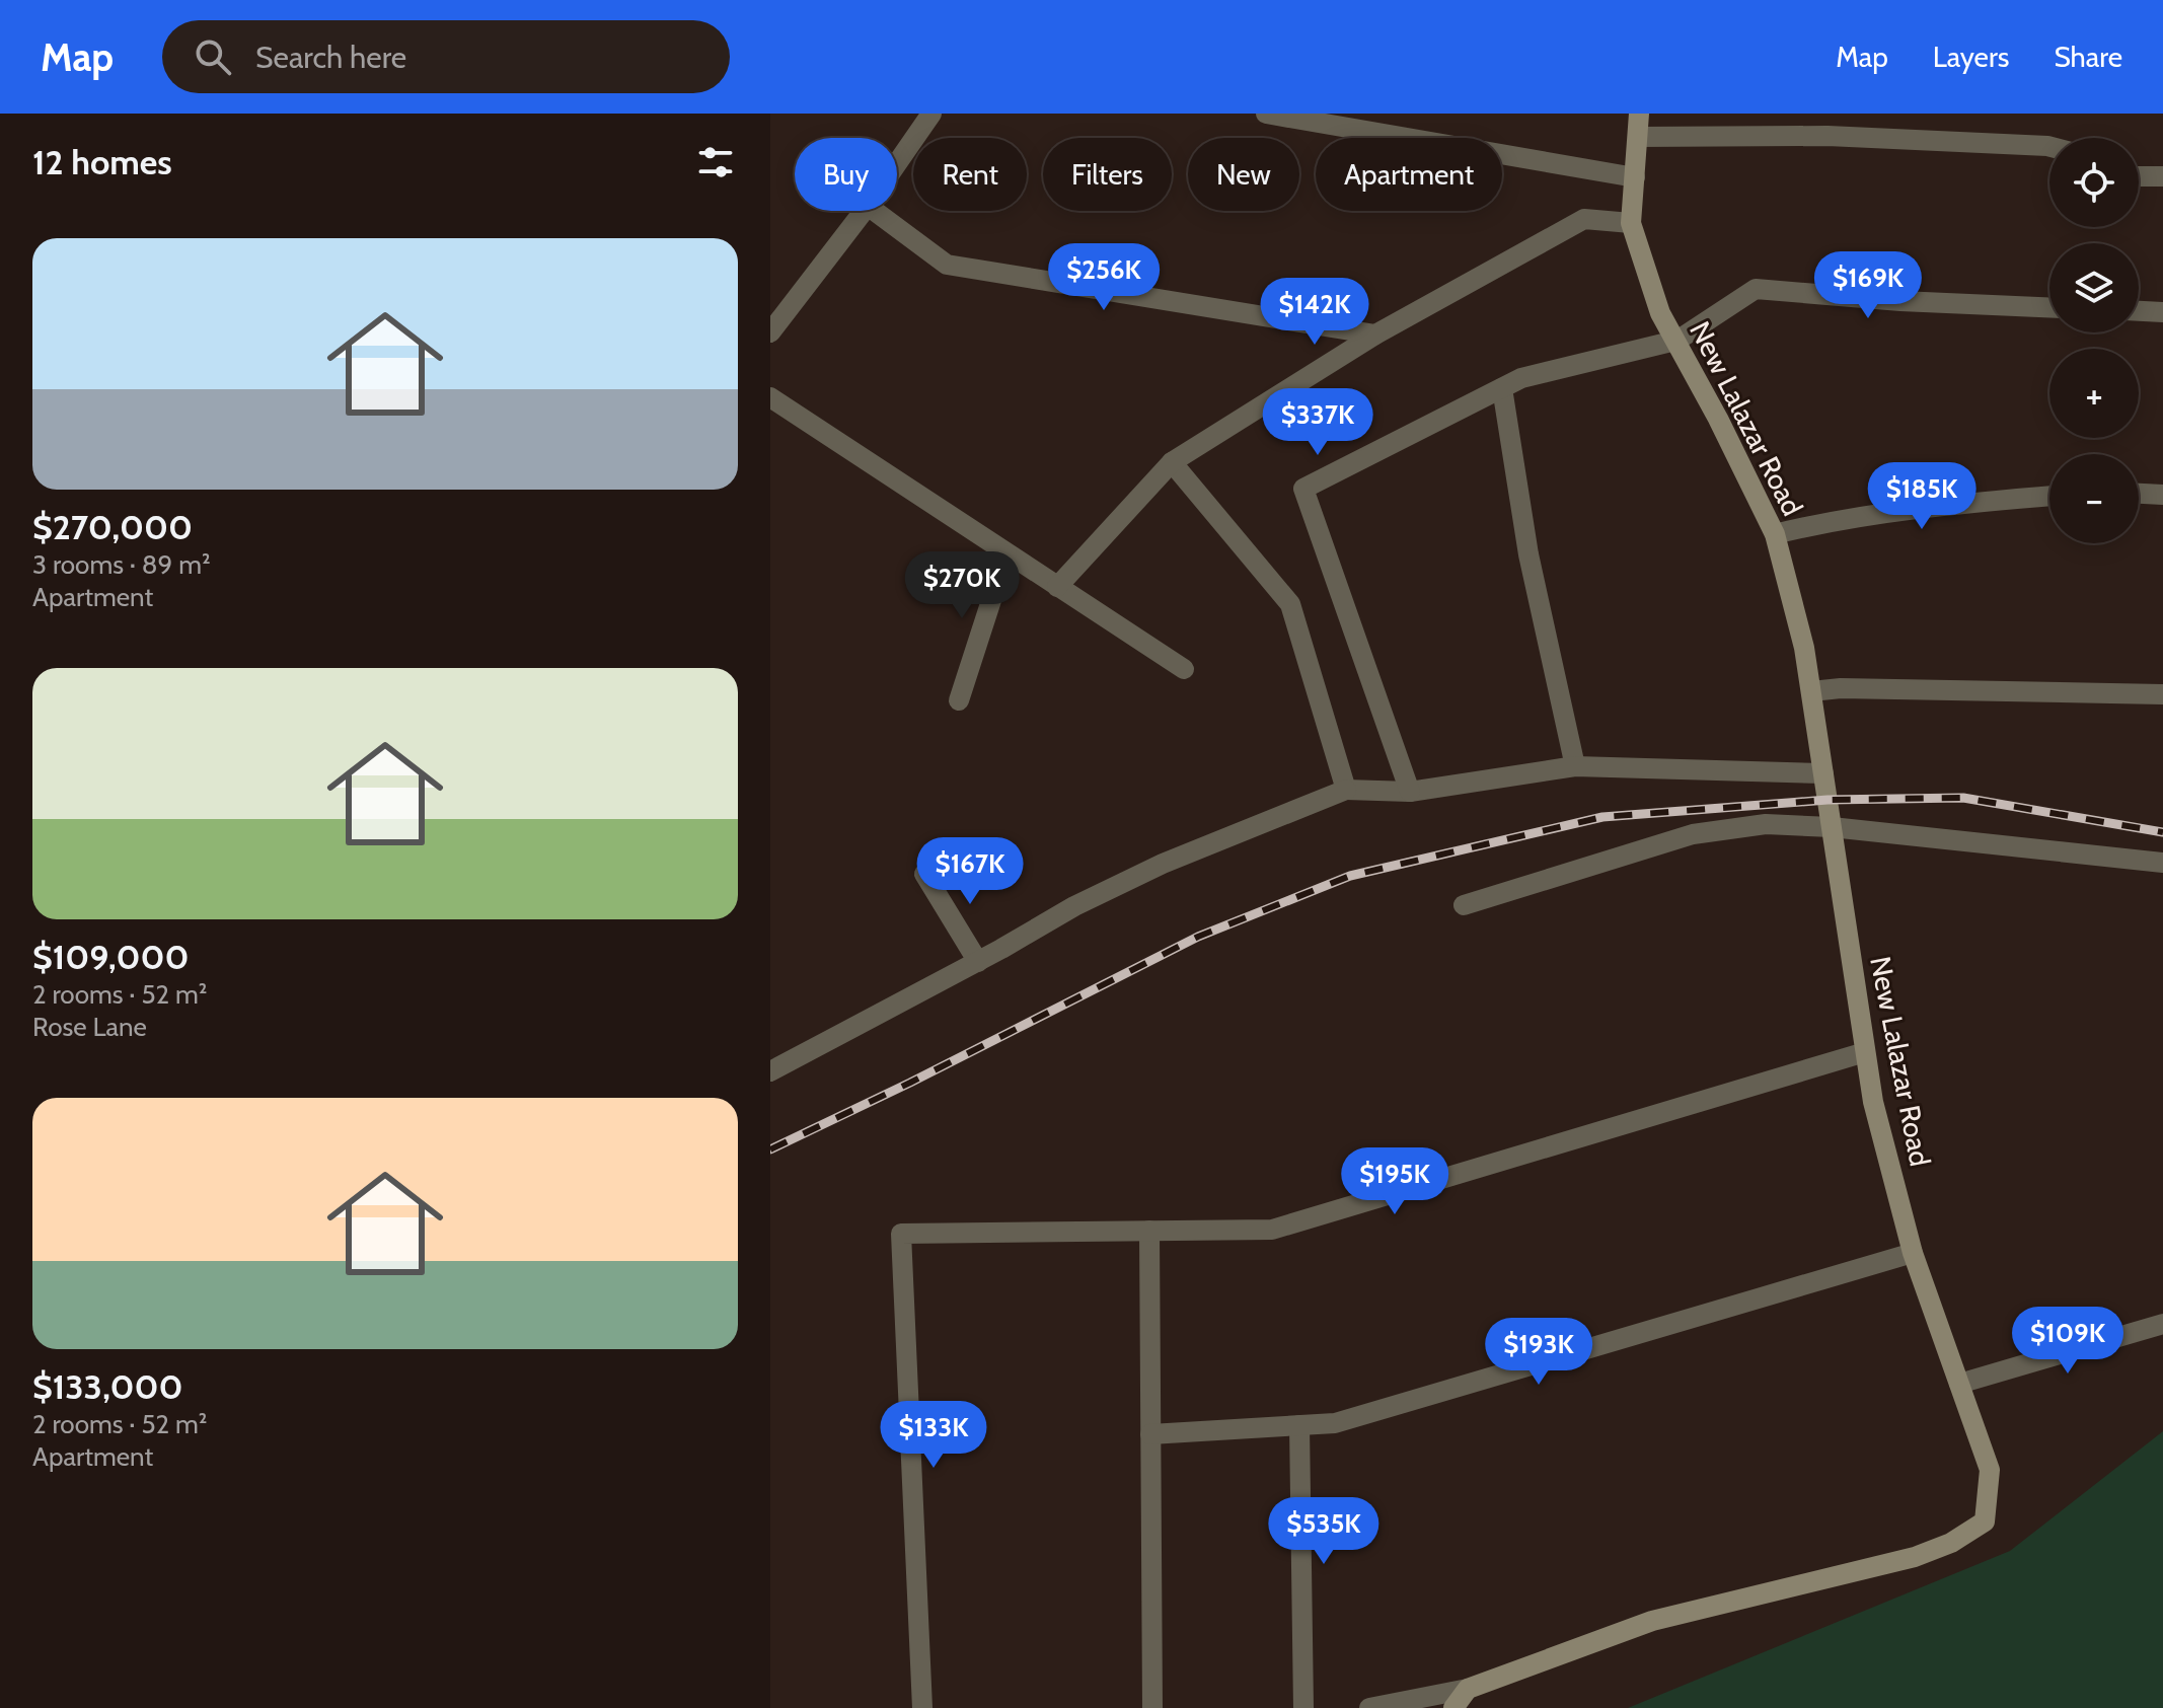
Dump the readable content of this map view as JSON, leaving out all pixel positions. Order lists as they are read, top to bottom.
{
  "streets": {
    "street": ["New Lalazar Road"]
  },
  "page": {
    "header": "Map",
    "search": "Search here",
    "nav": ["Map", "Layers", "Share"],
    "heading": "12 homes",
    "map_buttons": ["+", "−"],
    "chip": [
      "Buy",
      "Rent",
      "Filters",
      "New",
      "Apartment"
    ],
    "list": [
      {
        "name": "$270,000",
        "note": "3 rooms · 89 m² · Apartment"
      },
      {
        "name": "$109,000",
        "note": "2 rooms · 52 m² · Rose Lane"
      },
      {
        "name": "$133,000",
        "note": "2 rooms · 52 m² · Apartment"
      }
    ],
    "price": [
      "$256K",
      "$169K",
      "$142K",
      "$337K",
      "$185K",
      "$270K",
      "$167K",
      "$195K",
      "$109K",
      "$193K",
      "$133K",
      "$535K"
    ]
  }
}
